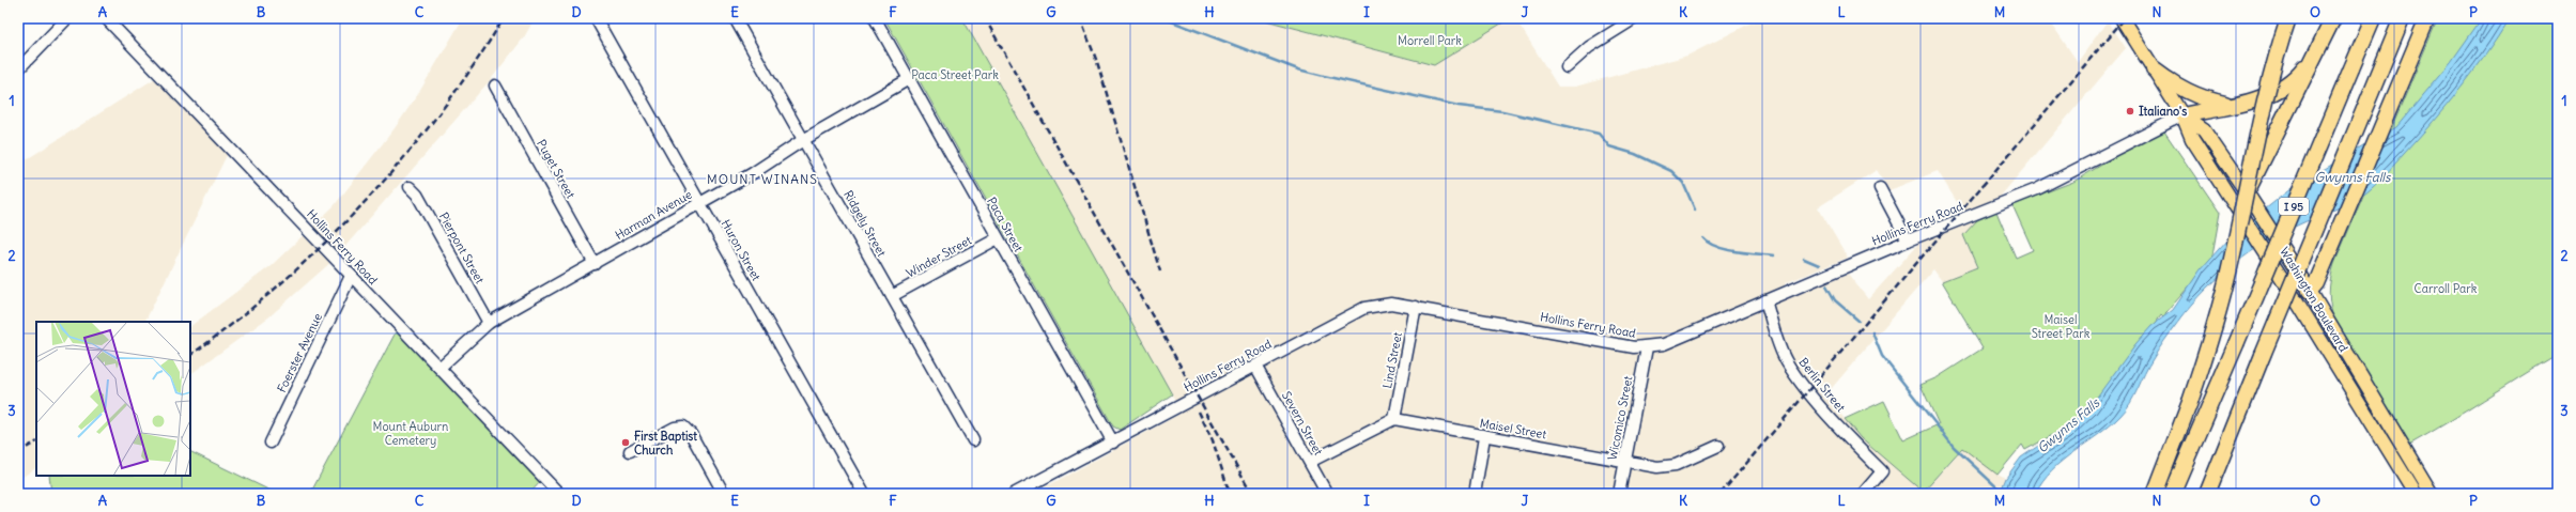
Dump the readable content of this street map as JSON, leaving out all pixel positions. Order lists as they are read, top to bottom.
{
  "streets": {
    "highway": ["I 95"],
    "main road": ["Washington Boulevard"],
    "street": [
      "Puget Street",
      "Harman Avenue",
      "Ridgely Street",
      "Hollins Ferry Road",
      "Paca Street",
      "Pierpont Street",
      "Huron Street",
      "Winder Street",
      "Foerster Avenue",
      "Lind Street",
      "Berlin Street",
      "Wicomico Street",
      "Severn Street",
      "Maisel Street"
    ]
  },
  "crossings": [
    ["Puget Street", "Harman Avenue"],
    ["Harman Avenue", "Ridgely Street"],
    ["Harman Avenue", "Hollins Ferry Road"],
    ["Harman Avenue", "Paca Street"],
    ["Harman Avenue", "Pierpont Street"],
    ["Harman Avenue", "Huron Street"],
    ["Ridgely Street", "Winder Street"],
    ["Hollins Ferry Road", "Paca Street"],
    ["Hollins Ferry Road", "Washington Boulevard"],
    ["Hollins Ferry Road", "Foerster Avenue"],
    ["Hollins Ferry Road", "Lind Street"],
    ["Hollins Ferry Road", "Berlin Street"],
    ["Hollins Ferry Road", "Wicomico Street"],
    ["Hollins Ferry Road", "Severn Street"],
    ["Paca Street", "Winder Street"],
    ["Lind Street", "Maisel Street"],
    ["Wicomico Street", "Maisel Street"]
  ],
  "districts": ["MOUNT WINANS"],
  "water": ["Gwynns Falls"],
  "parks": [
    "Morrell Park",
    "Paca Street Park",
    "Carroll Park",
    "Maisel Street Park",
    "Mount Auburn Cemetery"
  ],
  "places": ["Italiano's", "First Baptist Church"],
  "grid": {
    "columns": [
      "A",
      "B",
      "C",
      "D",
      "E",
      "F",
      "G",
      "H",
      "I",
      "J",
      "K",
      "L",
      "M",
      "N",
      "O",
      "P"
    ],
    "rows": ["1", "2", "3"]
  }
}
